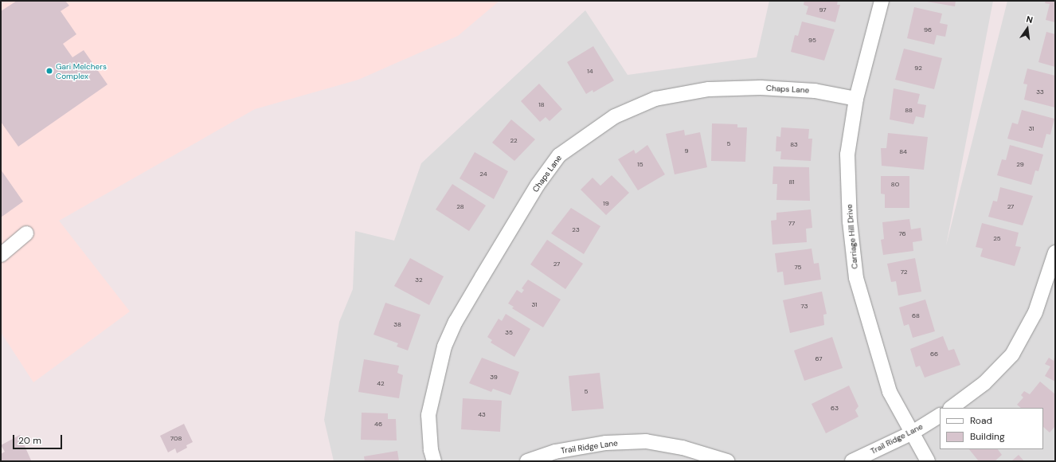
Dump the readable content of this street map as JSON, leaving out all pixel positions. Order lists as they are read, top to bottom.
{
  "streets": {
    "street": ["Chaps Lane", "Carriage Hill Drive", "Trail Ridge Lane"]
  },
  "crossings": [
    ["Chaps Lane", "Carriage Hill Drive"],
    ["Carriage Hill Drive", "Trail Ridge Lane"]
  ],
  "places": ["Gari Melchers Complex"],
  "house_numbers": [
    "97",
    "96",
    "95",
    "92",
    "14",
    "33",
    "18",
    "88",
    "31",
    "22",
    "5",
    "83",
    "9",
    "84",
    "15",
    "29",
    "24",
    "81",
    "80",
    "19",
    "28",
    "27",
    "77",
    "23",
    "76",
    "25",
    "27",
    "75",
    "72",
    "32",
    "31",
    "73",
    "68",
    "38",
    "35",
    "66",
    "67",
    "39",
    "42",
    "5",
    "63",
    "43",
    "46",
    "708"
  ],
  "legend": ["Road", "Building"],
  "scale_bar": "20 m",
  "north": "top"
}
